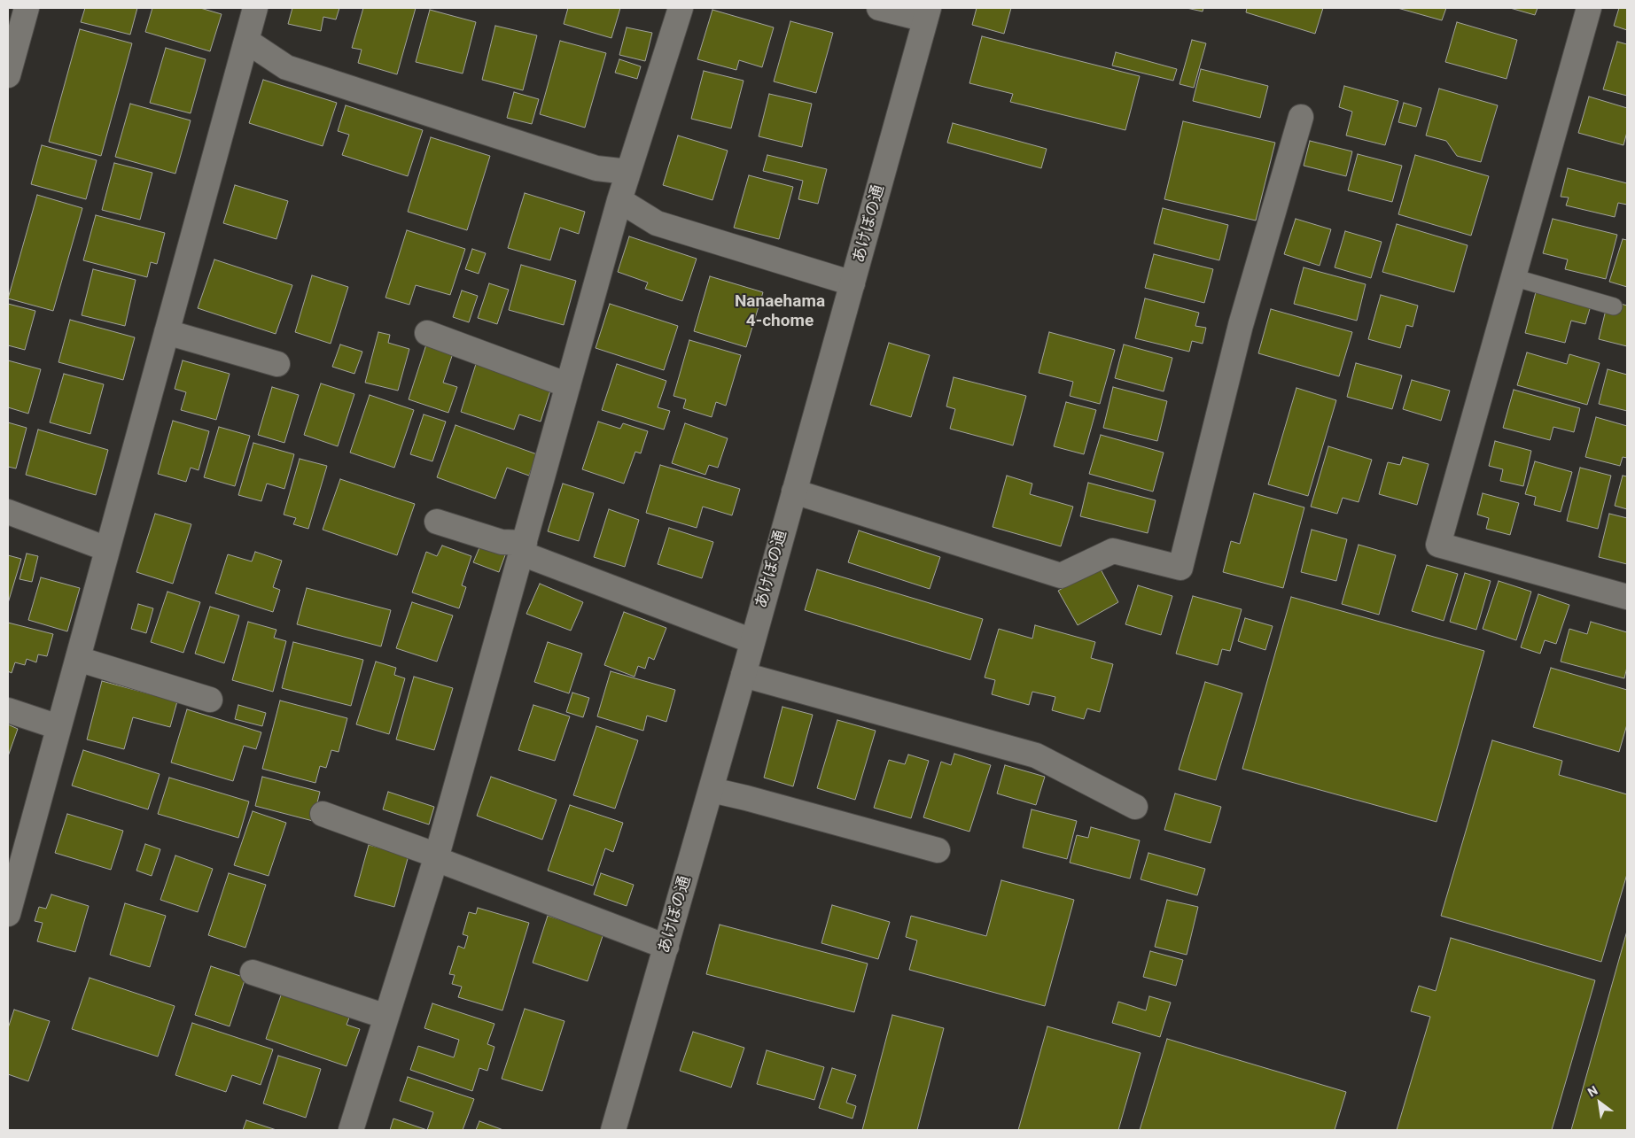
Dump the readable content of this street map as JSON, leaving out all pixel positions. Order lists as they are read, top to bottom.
{
  "streets": {
    "street": ["あけぼの通"]
  },
  "districts": ["Nanaehama 4-chome"],
  "north": "top left"
}
